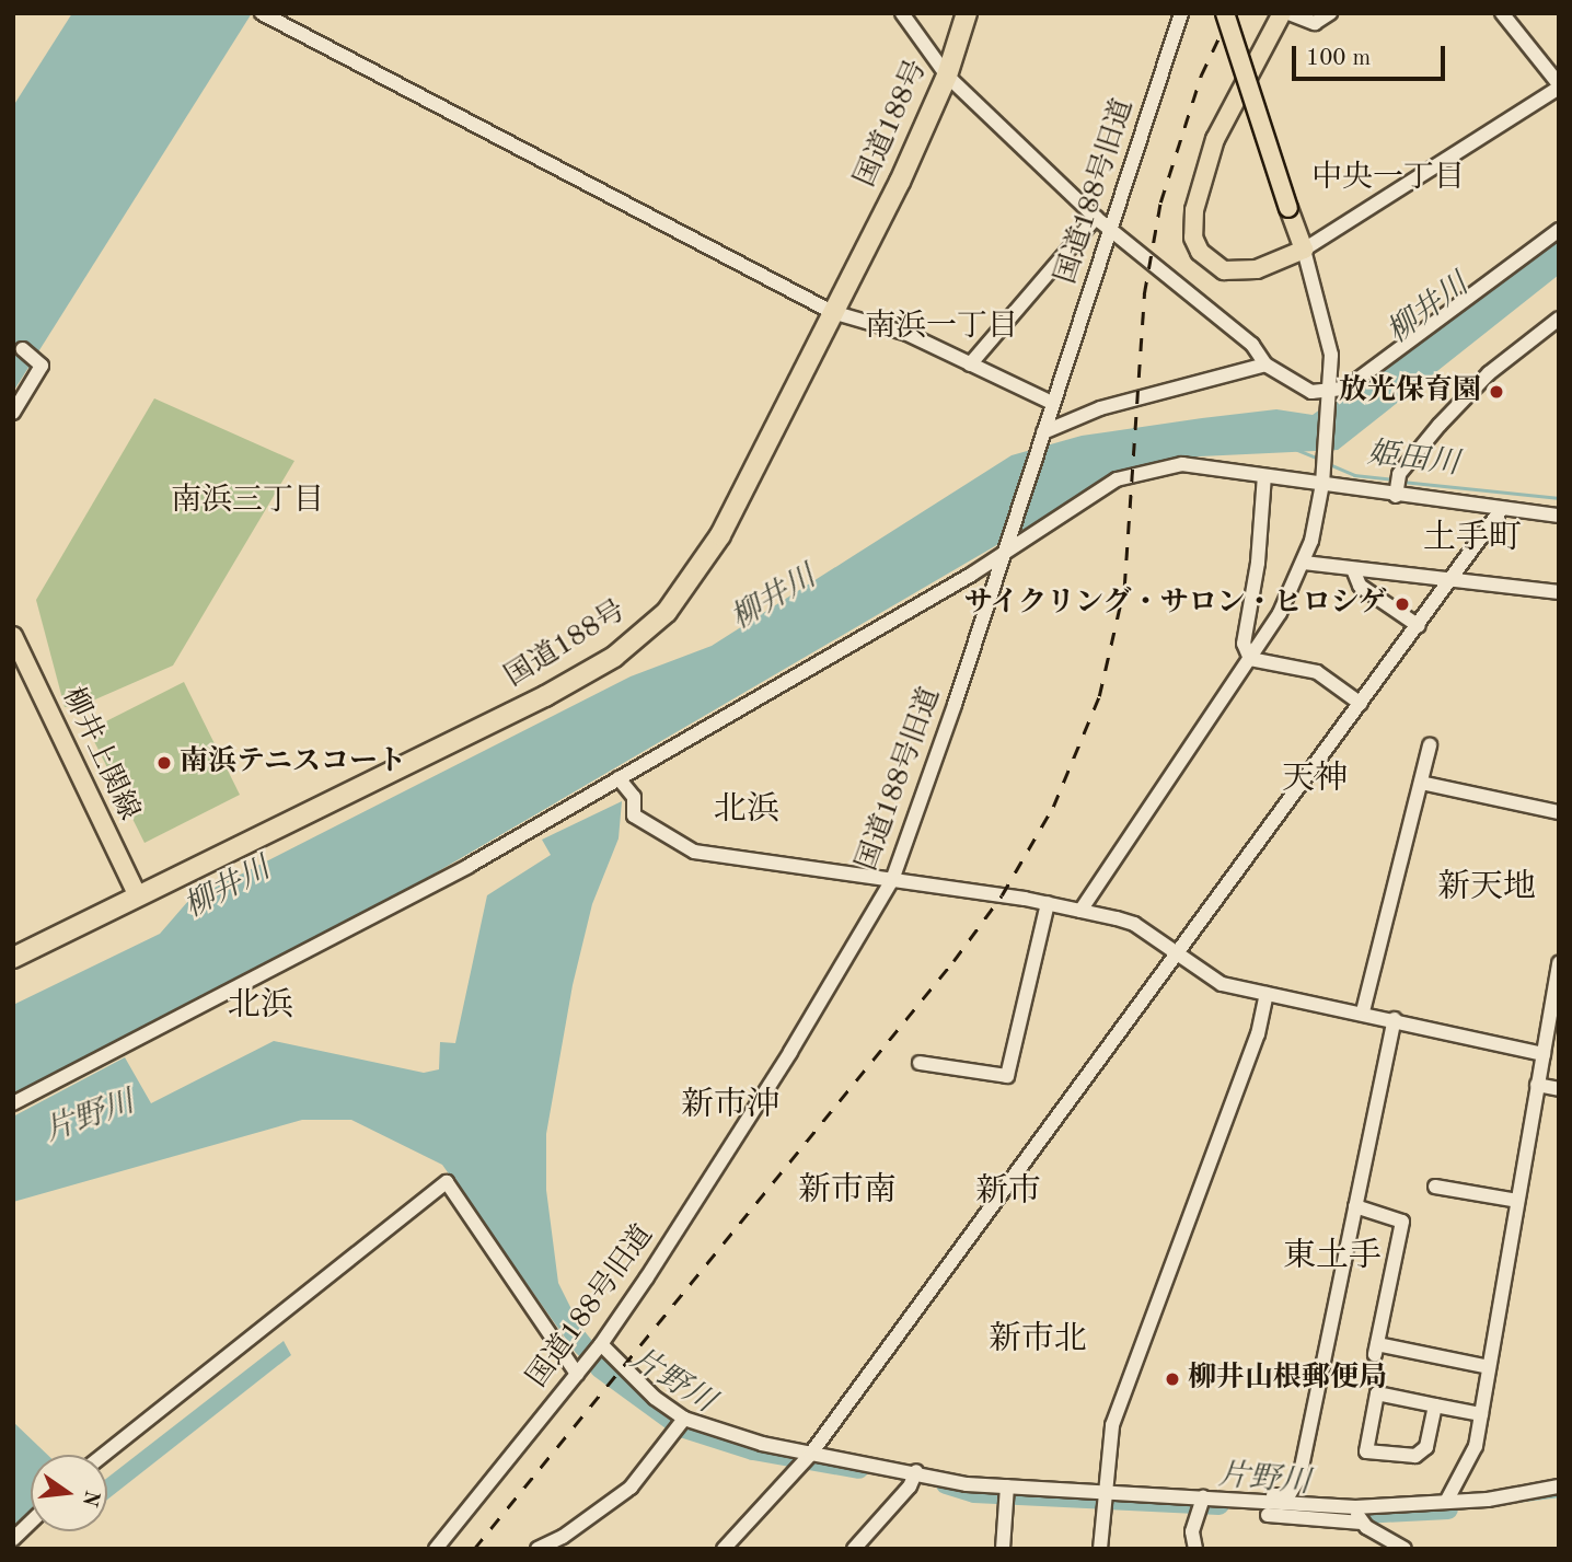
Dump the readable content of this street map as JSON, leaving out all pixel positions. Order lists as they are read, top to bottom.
{
  "streets": {
    "highway": ["国道188号"],
    "main road": ["柳井上関線"],
    "street": ["国道188号旧道"]
  },
  "crossings": [
    ["国道188号", "柳井上関線"]
  ],
  "districts": [
    "中央一丁目",
    "南浜一丁目",
    "南浜三丁目",
    "土手町",
    "天神",
    "北浜",
    "新天地",
    "北浜",
    "新市沖",
    "新市南",
    "新市",
    "東土手",
    "新市北"
  ],
  "water": ["柳井川", "姫田川", "片野川"],
  "places": [
    "放光保育園",
    "サイクリング・サロン・ヒロシゲ",
    "南浜テニスコート",
    "柳井山根郵便局"
  ],
  "scale_bar": "100 m",
  "north": "right"
}
